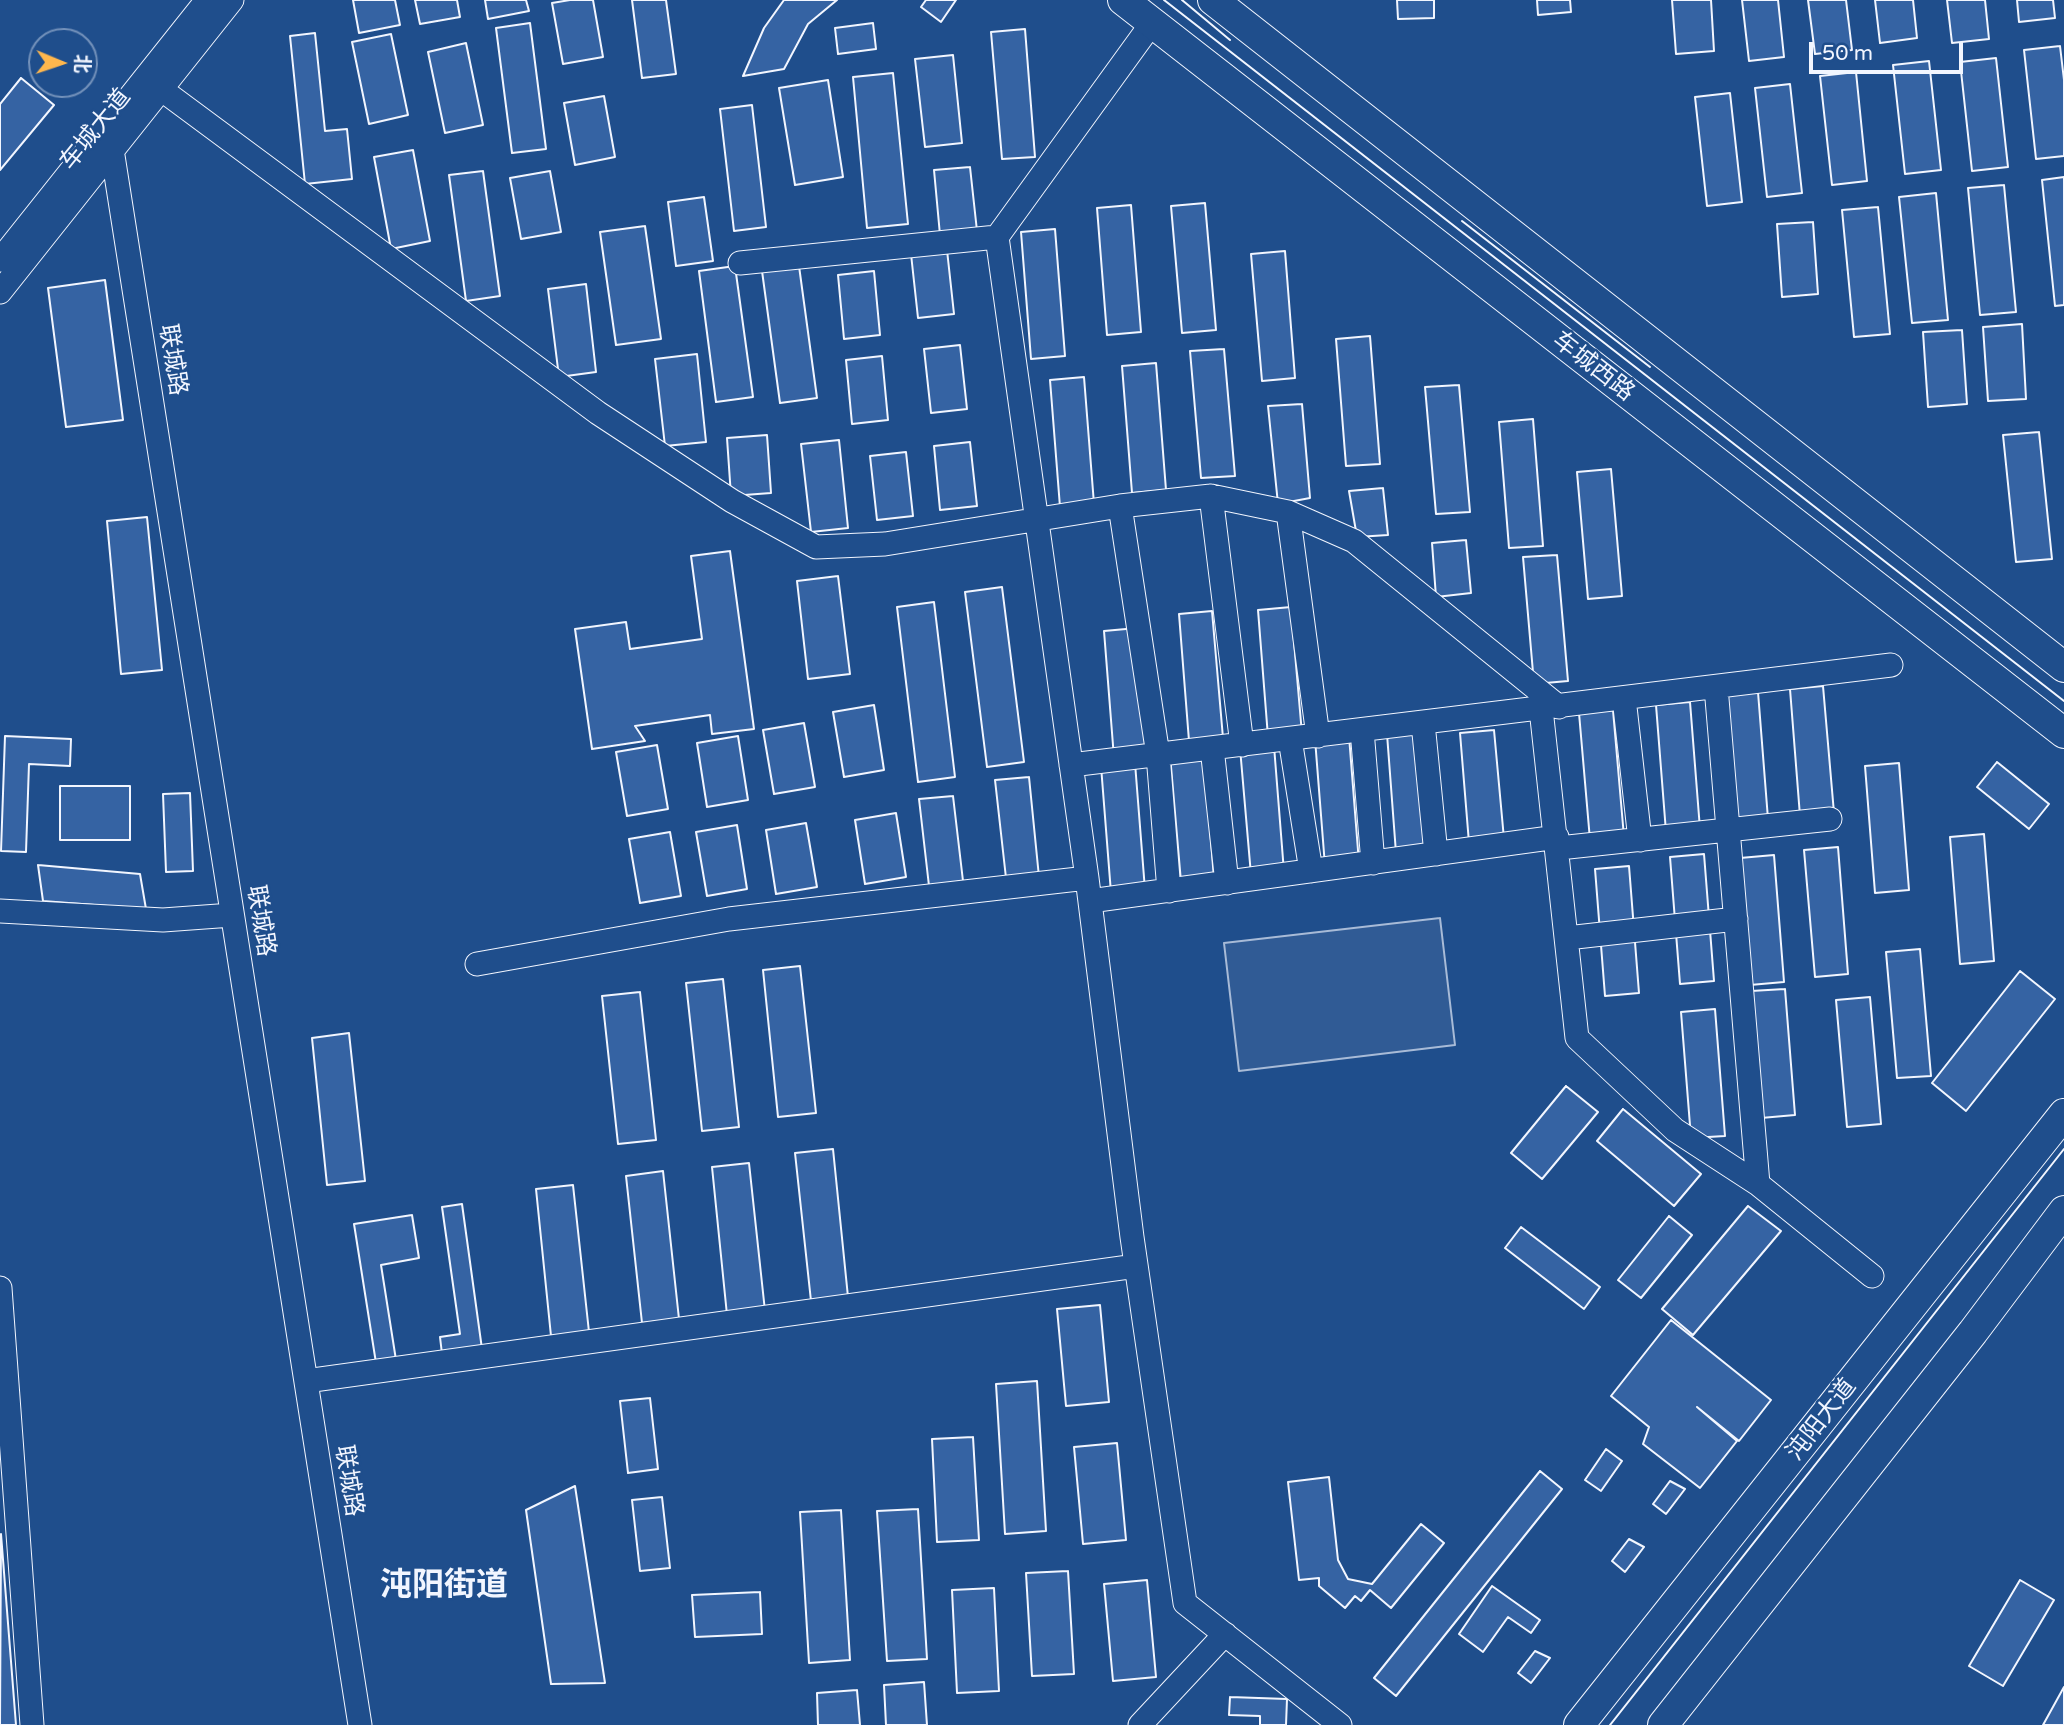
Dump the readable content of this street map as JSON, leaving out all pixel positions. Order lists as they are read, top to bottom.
{
  "streets": {
    "main road": ["车城西路", "沌阳大道"],
    "street": ["车城大道", "联城路"]
  },
  "crossings": [
    ["车城大道", "联城路"]
  ],
  "districts": ["沌阳街道"],
  "scale_bar": "50 m",
  "north": "right"
}
